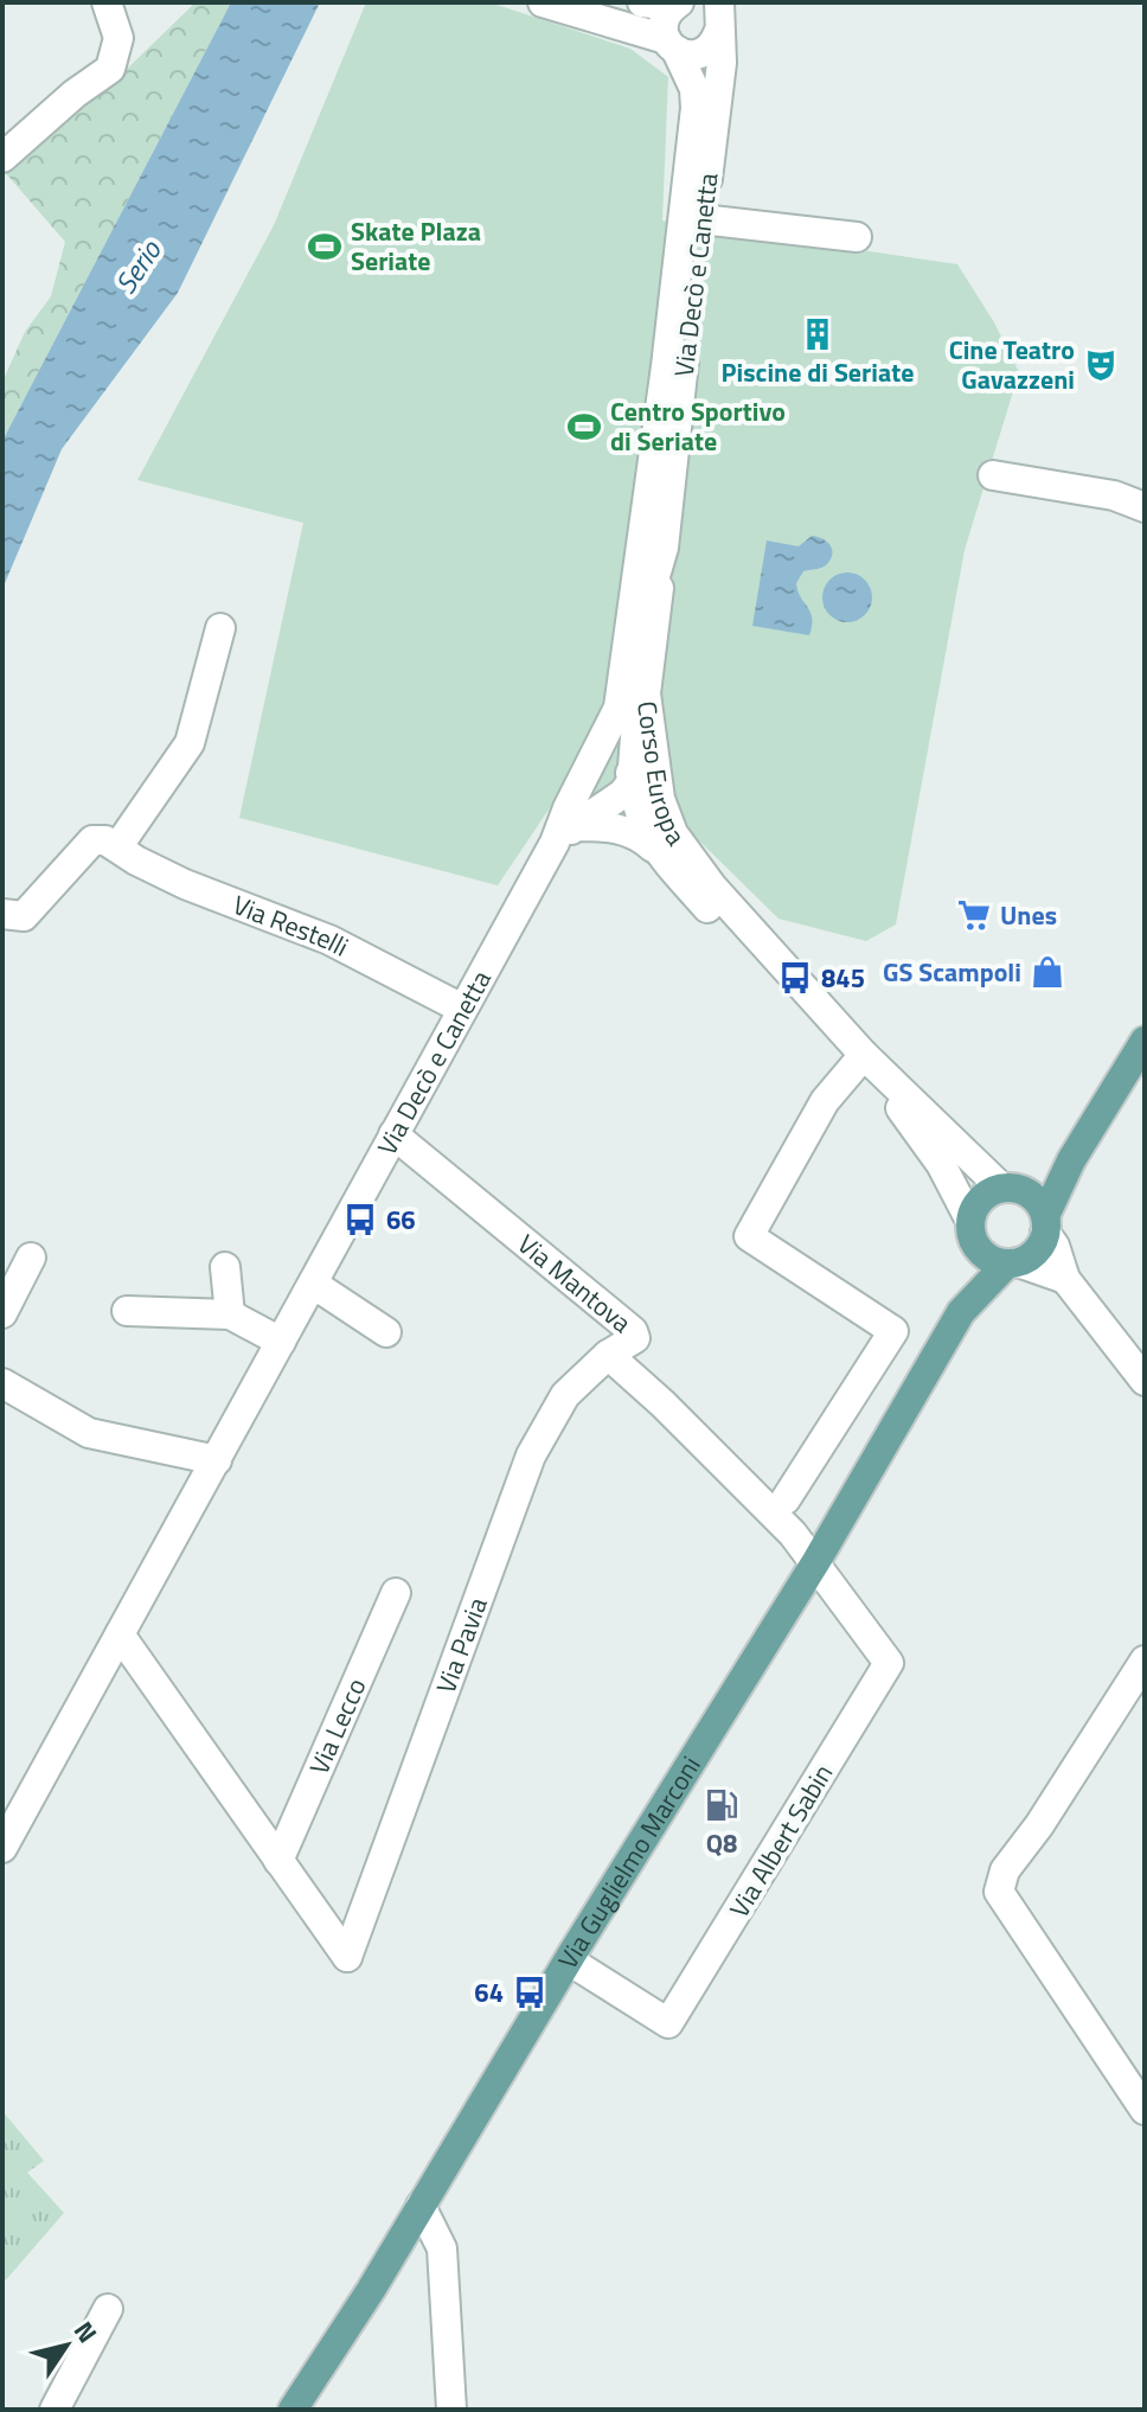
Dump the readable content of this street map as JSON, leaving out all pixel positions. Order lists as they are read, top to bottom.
{
  "streets": {
    "main road": ["Corso Europa", "Via Guglielmo Marconi"],
    "street": [
      "Via Decò e Canetta",
      "Via Restelli",
      "Via Mantova",
      "Via Pavia",
      "Via Lecco",
      "Via Albert Sabin"
    ]
  },
  "crossings": [
    ["Via Decò e Canetta", "Corso Europa"],
    ["Via Decò e Canetta", "Via Restelli"],
    ["Via Decò e Canetta", "Via Mantova"],
    ["Corso Europa", "Via Guglielmo Marconi"],
    ["Via Mantova", "Via Pavia"],
    ["Via Mantova", "Via Albert Sabin"],
    ["Via Mantova", "Via Guglielmo Marconi"],
    ["Via Pavia", "Via Lecco"],
    ["Via Albert Sabin", "Via Guglielmo Marconi"]
  ],
  "water": ["Serio"],
  "places": {
    "sports": ["Skate Plaza Seriate", "Centro Sportivo di Seriate"],
    "building": ["Piscine di Seriate"],
    "theatre": ["Cine Teatro Gavazzeni"],
    "supermarket": ["Unes"],
    "shop": ["GS Scampoli"],
    "bus stop": ["845", "66", "64"],
    "fuel station": ["Q8"]
  },
  "north": "top right"
}
